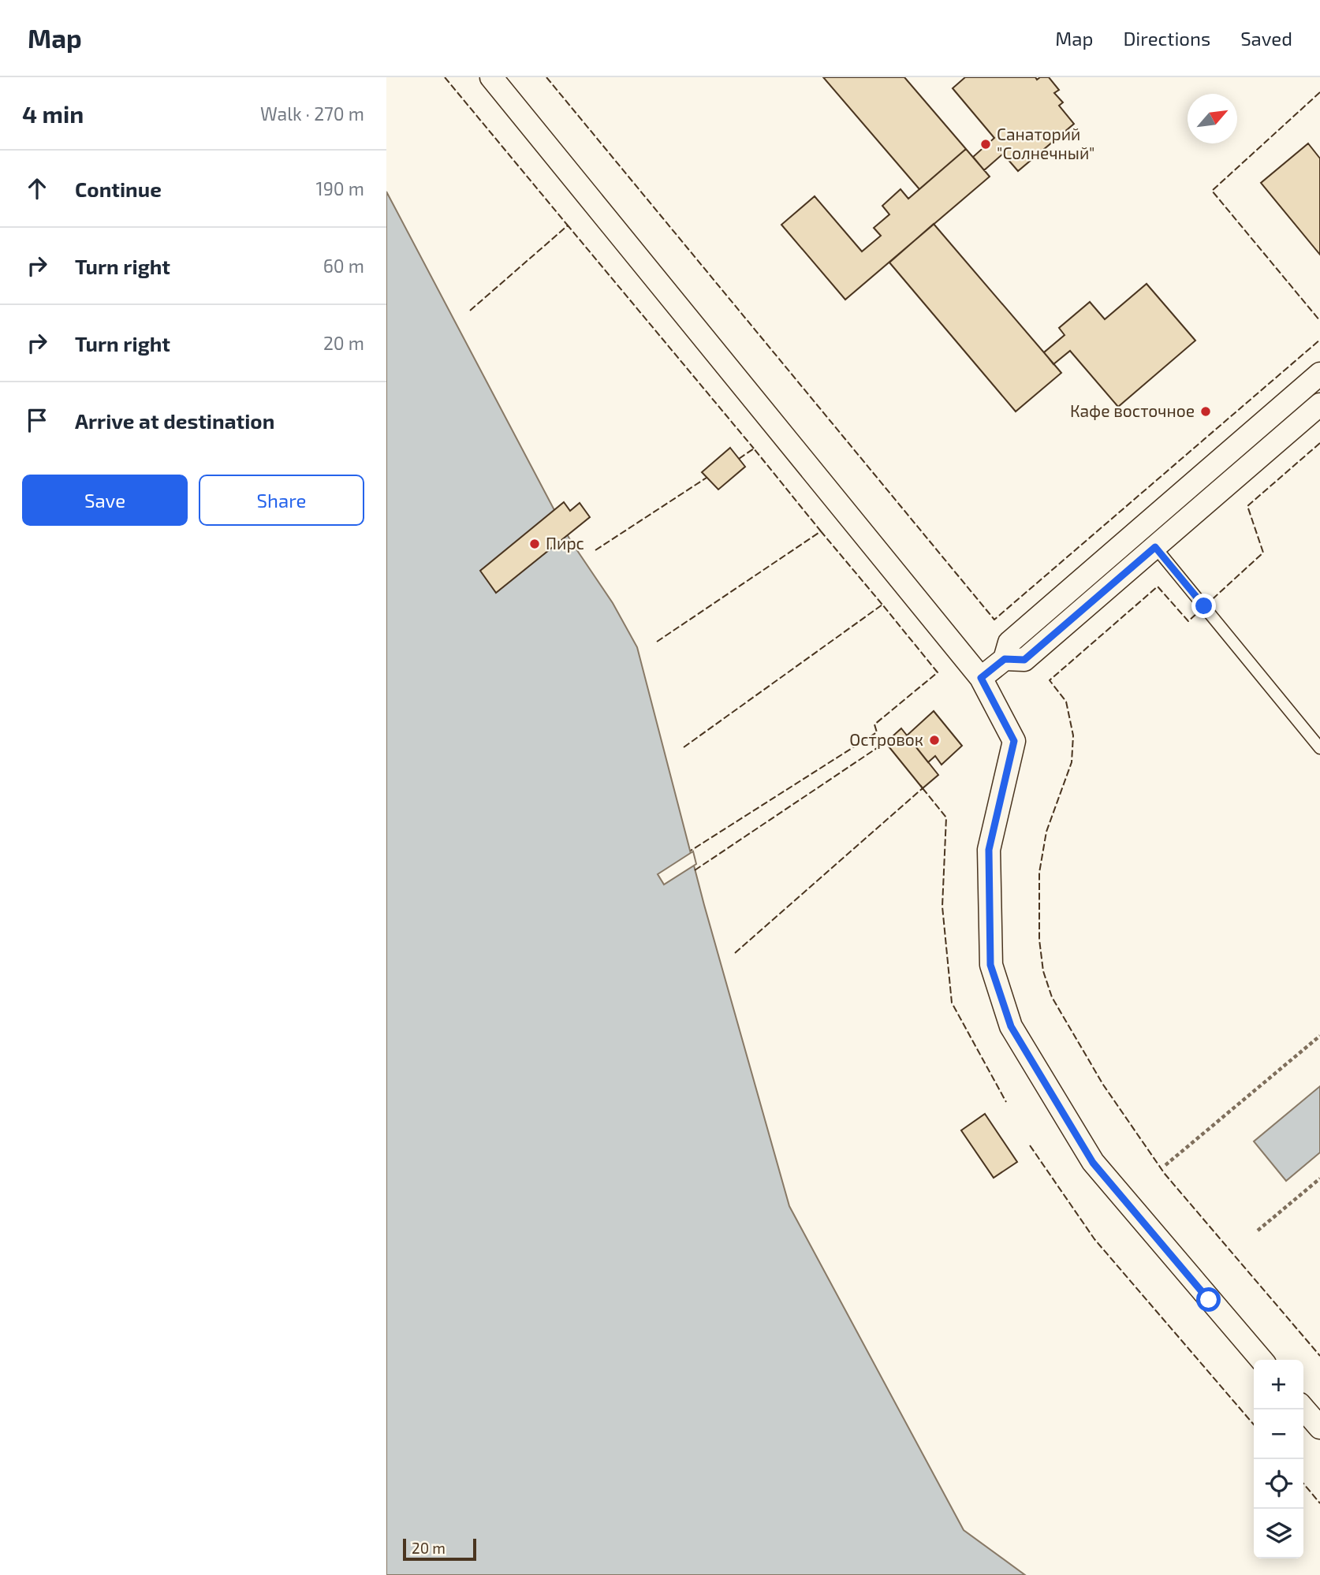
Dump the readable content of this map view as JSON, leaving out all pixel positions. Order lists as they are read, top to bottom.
{
  "places": [
    "Санаторий \"Солнечный\"",
    "Кафе восточное",
    "Пирс",
    "Островок"
  ],
  "scale_bar": "20 m",
  "north": "top right",
  "page": {
    "header": "Map",
    "nav": ["Map", "Directions", "Saved"],
    "heading": ["4 min", "Walk · 270 m"],
    "list": [
      ["Continue", "190 m"],
      ["Turn right", "60 m"],
      ["Turn right", "20 m"],
      "Arrive at destination"
    ],
    "buttons": ["Save", "Share"],
    "map_buttons": ["+", "−"],
    "scale": "20 m"
  }
}
